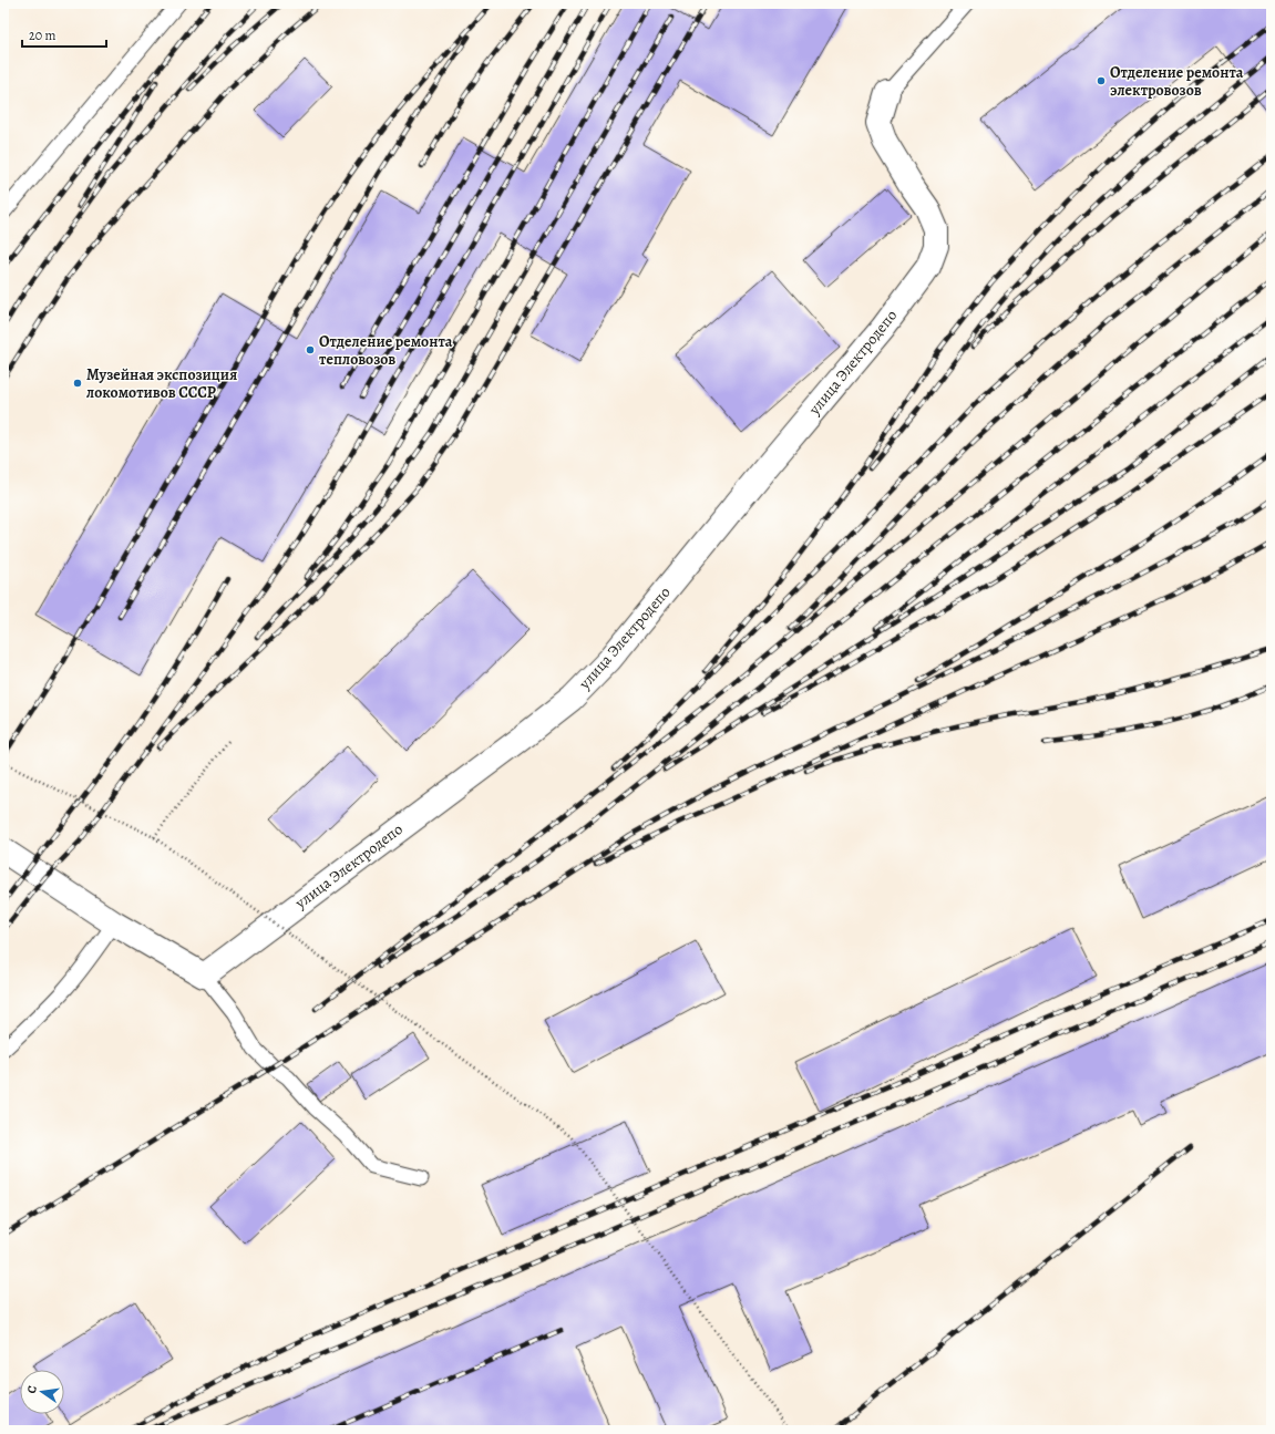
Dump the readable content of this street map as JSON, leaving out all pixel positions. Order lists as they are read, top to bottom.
{
  "streets": {
    "street": ["улица Электродепо"]
  },
  "places": ["Отделение ремонта электровозов", "Отделение ремонта тепловозов", "Музейная экспозиция локомотивов СССР"],
  "scale_bar": "20 m",
  "north": "left"
}
